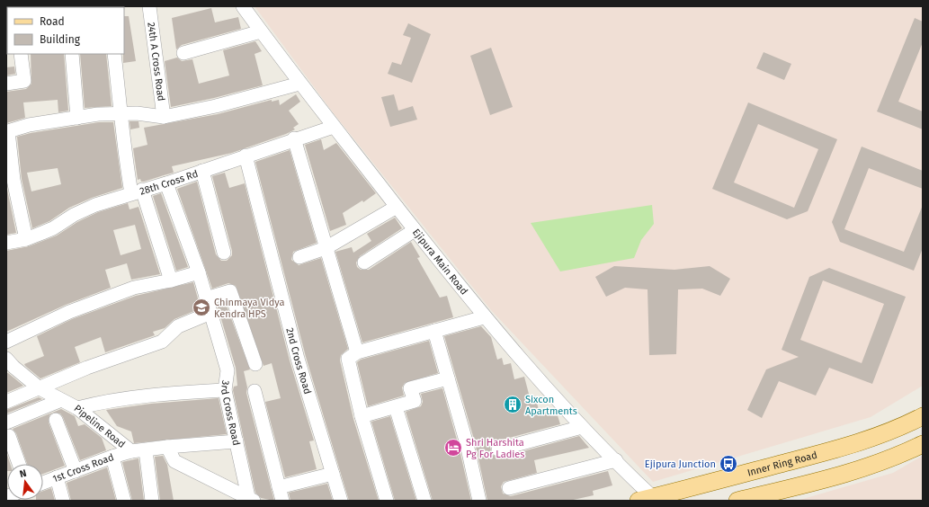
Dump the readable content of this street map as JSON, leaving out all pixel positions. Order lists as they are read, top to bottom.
{
  "streets": {
    "main road": ["Inner Ring Road"],
    "street": [
      "24th A Cross Road",
      "28th Cross Rd",
      "Ejipura Main Road",
      "2nd Cross Road",
      "3rd Cross Road",
      "Pipeline Road",
      "1st Cross Road"
    ]
  },
  "crossings": [
    ["28th Cross Rd", "Ejipura Main Road"],
    ["28th Cross Rd", "2nd Cross Road"],
    ["28th Cross Rd", "3rd Cross Road"],
    ["Ejipura Main Road", "Inner Ring Road"],
    ["3rd Cross Road", "Pipeline Road"],
    ["Pipeline Road", "1st Cross Road"]
  ],
  "places": {
    "school or university": ["Chinmaya Vidya Kendra HPS"],
    "building": ["Sixcon Apartments"],
    "hotel": ["Shri Harshita Pg For Ladies"],
    "bus stop": ["Ejipura Junction"]
  },
  "legend": ["Road", "Building"],
  "north": "top"
}
